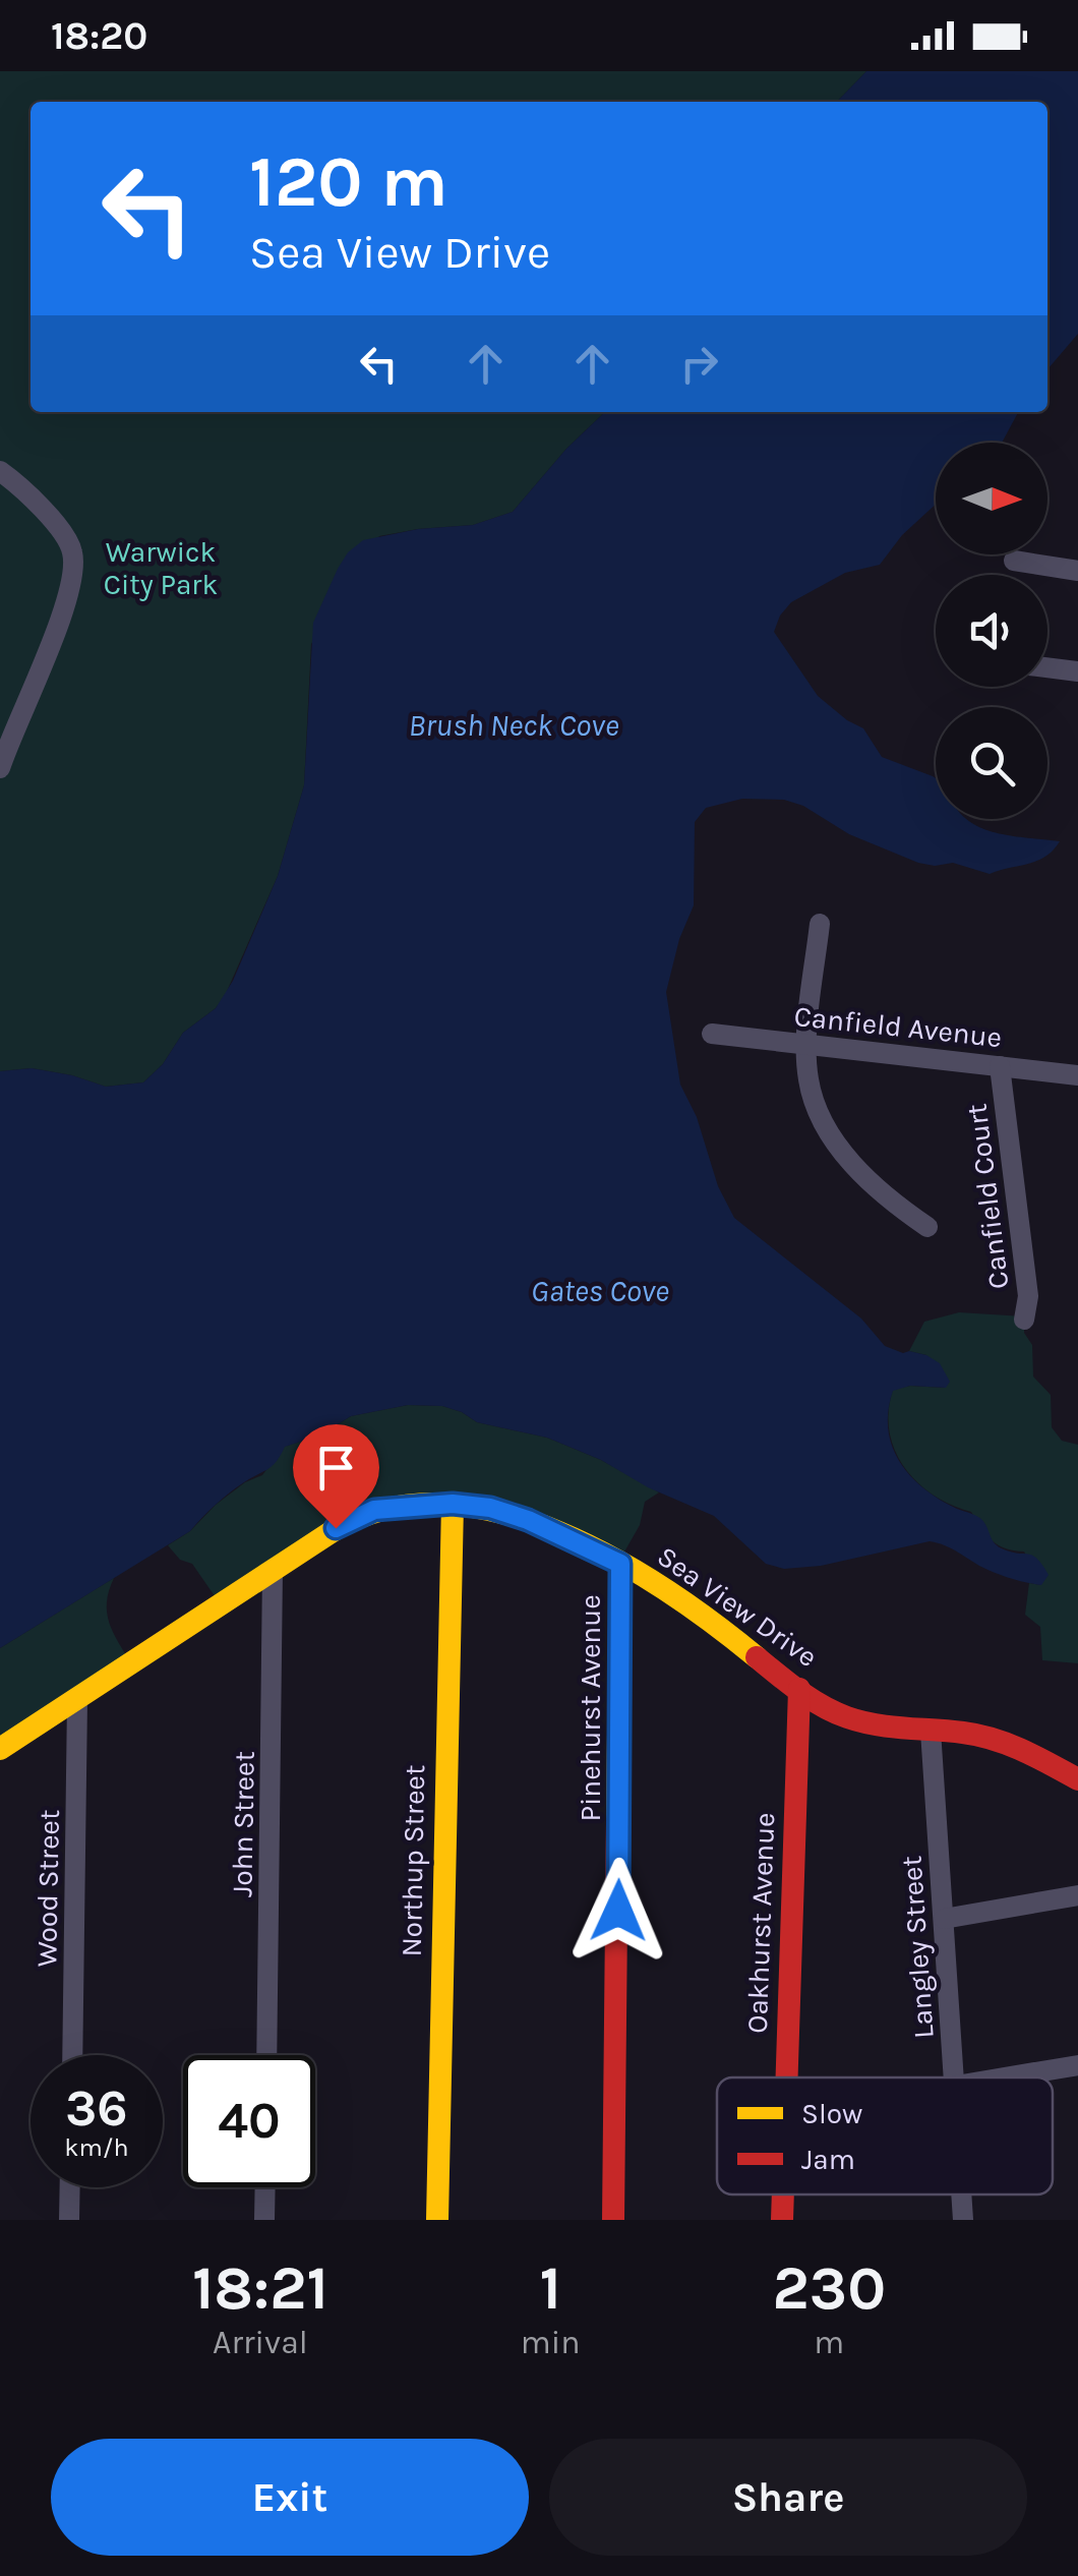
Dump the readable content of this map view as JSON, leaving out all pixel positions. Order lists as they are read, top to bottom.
{
  "streets": {
    "street": [
      "Canfield Avenue",
      "Canfield Court",
      "Sea View Drive",
      "Pinehurst Avenue",
      "John Street",
      "Northup Street",
      "Wood Street",
      "Oakhurst Avenue",
      "Langley Street"
    ]
  },
  "crossings": [
    ["Canfield Avenue", "Canfield Court"],
    ["Sea View Drive", "Pinehurst Avenue"],
    ["Sea View Drive", "John Street"],
    ["Sea View Drive", "Northup Street"],
    ["Sea View Drive", "Wood Street"],
    ["Sea View Drive", "Oakhurst Avenue"],
    ["Sea View Drive", "Langley Street"]
  ],
  "water": ["Brush Neck Cove", "Gates Cove"],
  "parks": ["Warwick City Park"],
  "legend": ["Slow", "Jam"],
  "north": "right",
  "page": {
    "status": "18:20",
    "turn": ["120 m", "Sea View Drive"],
    "speed": "36 km/h",
    "limit": "40",
    "eta": [
      "18:21",
      "Arrival",
      "1",
      "min",
      "230",
      "m"
    ],
    "buttons": ["Exit", "Share"]
  }
}
